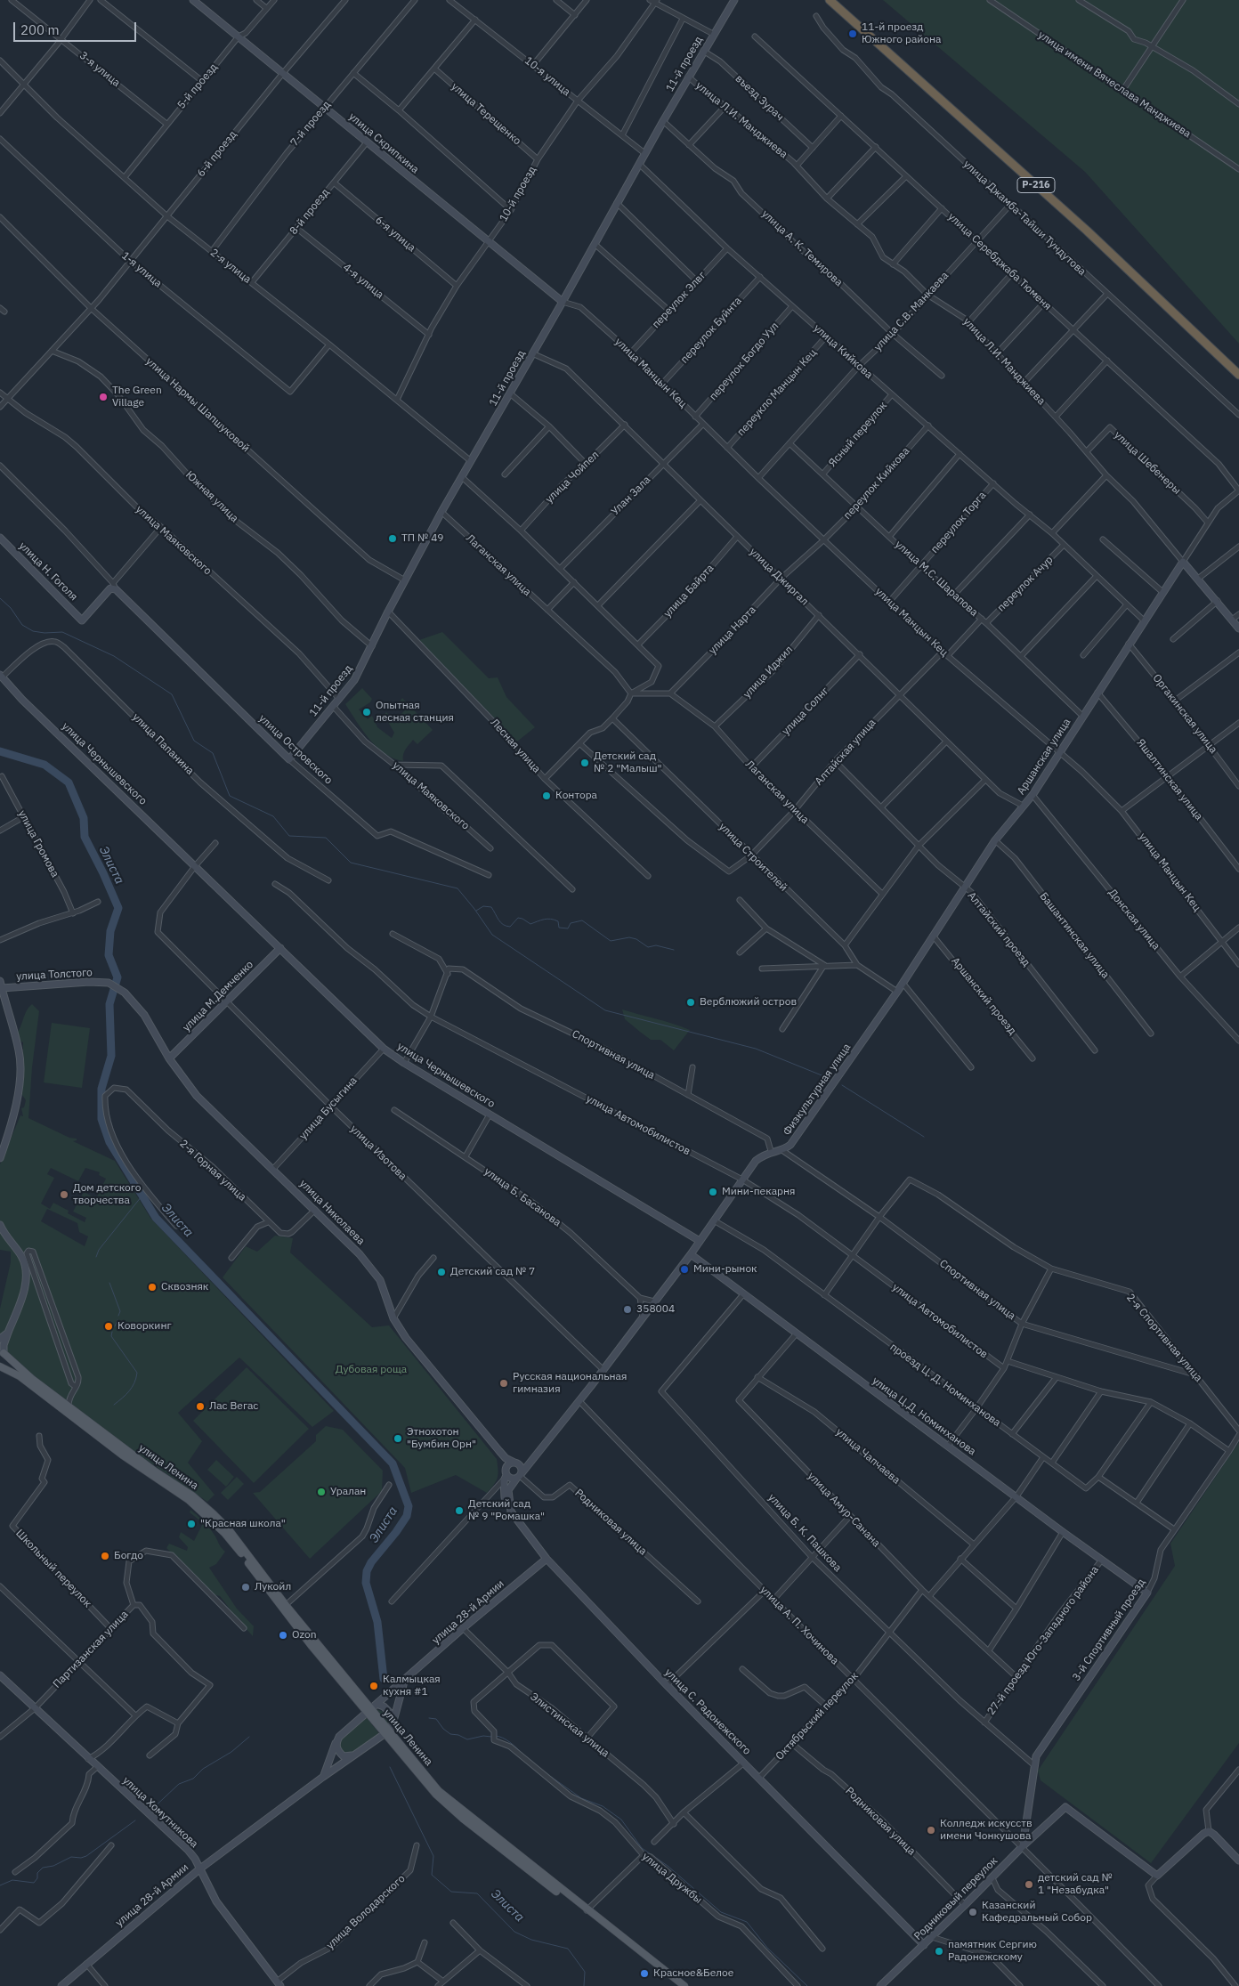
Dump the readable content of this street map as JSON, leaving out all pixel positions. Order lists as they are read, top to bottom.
{
  "streets": {
    "highway": ["Р-216"],
    "main road": ["улица Ленина"],
    "street": [
      "11-й проезд",
      "3-я улица",
      "10-я улица",
      "улица имени Вячеслава Манджиева",
      "5-й проезд",
      "въезд Зурач",
      "улица Терещенко",
      "улица Л.И. Манджиева",
      "7-й проезд",
      "улица Скрипкина",
      "6-й проезд",
      "10-й проезд",
      "8-й проезд",
      "улица Джамба-Тайши Тундутова",
      "6-я улица",
      "улица А. К. Темирова",
      "улица Серебджаба Тюменя",
      "2-я улица",
      "1-я улица",
      "4-я улица",
      "переулок Элвг",
      "улица С.В. Манкаева",
      "переулок Буйнта",
      "улица Кийкова",
      "переулок Богдо Уул",
      "улица Манцын Кец",
      "переукло Манцын Кец",
      "улица Нармы Шапшуковой",
      "Ясный переулок",
      "улица Шебенеры",
      "улица Чойпел",
      "переулок Кийкова",
      "Улан Зала",
      "Южная улица",
      "переулок Торга",
      "улица Маяковского",
      "Лаганская улица",
      "улица Н. Гоголя",
      "улица Джиргал",
      "улица М.С. Шарапова",
      "переулок Ачур",
      "улица Байрта",
      "улица Нарта",
      "улица Иджил",
      "улица Солнг",
      "Оргакинская улица",
      "улица Папанина",
      "Лесная улица",
      "улица Островского",
      "Алтайская улица",
      "Аршанская улица",
      "улица Чернышевского",
      "Яшалтинская улица",
      "улица Громова",
      "улица Строителей",
      "Донская улица",
      "Алтайский проезд",
      "Башантинская улица",
      "улица Толстого",
      "улица М.Демченко",
      "Аршанский проезд",
      "Спортивная улица",
      "Физкультурная улица",
      "улица Бусыгина",
      "улица Автомобилистов",
      "улица Изотова",
      "2-я Горная улица",
      "улица Б. Басанова",
      "улица Николаева",
      "2-я Спортивная улица",
      "проезд Ц. Д. Номинханова",
      "улица Ц.Д. Номинханова",
      "улица Чапчаева",
      "улица Амур-Санана",
      "Родниковая улица",
      "улица Б. К. Пашкова",
      "Школьный переулок",
      "улица 28-й Армии",
      "улица А. П. Хочинова",
      "3-й Спортивный проезд",
      "27-й проезд Юго-Западного района",
      "Партизанская улица",
      "улица С. Радонежского",
      "Октябрьский переулок",
      "Элистинская улица",
      "улица Хомутникова",
      "улица Дружбы",
      "Родниковый переулок",
      "улица Володарского"
    ]
  },
  "crossings": [
    ["11-й проезд", "10-я улица"],
    ["11-й проезд", "въезд Зурач"],
    ["11-й проезд", "улица Л.И. Манджиева"],
    ["11-й проезд", "улица Скрипкина"],
    ["11-й проезд", "улица А. К. Темирова"],
    ["11-й проезд", "2-я улица"],
    ["11-й проезд", "улица Кийкова"],
    ["11-й проезд", "улица Манцын Кец"],
    ["11-й проезд", "улица Нармы Шапшуковой"],
    ["11-й проезд", "Южная улица"],
    ["11-й проезд", "улица Маяковского"],
    ["11-й проезд", "Лаганская улица"],
    ["11-й проезд", "улица Джиргал"],
    ["11-й проезд", "Лесная улица"],
    ["11-й проезд", "улица Островского"],
    ["3-я улица", "5-й проезд"],
    ["10-я улица", "10-й проезд"],
    ["5-й проезд", "улица Скрипкина"],
    ["5-й проезд", "2-я улица"],
    ["улица Терещенко", "10-й проезд"],
    ["улица Л.И. Манджиева", "улица С.В. Манкаева"],
    ["улица Л.И. Манджиева", "улица Шебенеры"],
    ["улица Л.И. Манджиева", "Аршанская улица"],
    ["7-й проезд", "улица Скрипкина"],
    ["7-й проезд", "2-я улица"],
    ["улица Скрипкина", "6-й проезд"],
    ["улица Скрипкина", "10-й проезд"],
    ["улица Скрипкина", "8-й проезд"],
    ["улица Скрипкина", "улица Манцын Кец"],
    ["6-й проезд", "2-я улица"],
    ["6-й проезд", "1-я улица"],
    ["6-й проезд", "улица Нармы Шапшуковой"],
    ["6-й проезд", "Южная улица"],
    ["6-й проезд", "улица Маяковского"],
    ["10-й проезд", "6-я улица"],
    ["10-й проезд", "2-я улица"],
    ["10-й проезд", "4-я улица"],
    ["8-й проезд", "6-я улица"],
    ["8-й проезд", "2-я улица"],
    ["8-й проезд", "4-я улица"],
    ["улица Джамба-Тайши Тундутова", "улица С.В. Манкаева"],
    ["улица А. К. Темирова", "улица С.В. Манкаева"],
    ["улица Серебджаба Тюменя", "улица С.В. Манкаева"],
    ["улица Серебджаба Тюменя", "Аршанская улица"],
    ["2-я улица", "1-я улица"],
    ["переулок Элвг", "улица Кийкова"],
    ["переулок Элвг", "улица Манцын Кец"],
    ["улица С.В. Манкаева", "улица Кийкова"],
    ["улица С.В. Манкаева", "улица Манцын Кец"],
    ["улица С.В. Манкаева", "улица М.С. Шарапова"],
    ["переулок Буйнта", "улица Кийкова"],
    ["переулок Буйнта", "улица Манцын Кец"],
    ["улица Кийкова", "переулок Богдо Уул"],
    ["улица Кийкова", "переукло Манцын Кец"],
    ["улица Кийкова", "Ясный переулок"],
    ["улица Кийкова", "переулок Кийкова"],
    ["улица Кийкова", "переулок Торга"],
    ["улица Кийкова", "переулок Ачур"],
    ["улица Кийкова", "Аршанская улица"],
    ["переулок Богдо Уул", "улица Манцын Кец"],
    ["улица Манцын Кец", "переукло Манцын Кец"],
    ["улица Манцын Кец", "переулок Кийкова"],
    ["улица Манцын Кец", "Улан Зала"],
    ["улица Манцын Кец", "переулок Торга"],
    ["улица Манцын Кец", "улица Нарта"],
    ["улица Манцын Кец", "Алтайская улица"],
    ["улица Манцын Кец", "Аршанская улица"],
    ["Ясный переулок", "улица М.С. Шарапова"],
    ["улица Шебенеры", "Аршанская улица"],
    ["улица Чойпел", "улица Джиргал"],
    ["переулок Кийкова", "улица М.С. Шарапова"],
    ["переулок Кийкова", "улица Нарта"],
    ["Улан Зала", "улица Джиргал"],
    ["переулок Торга", "улица М.С. Шарапова"],
    ["Лаганская улица", "улица Нарта"],
    ["Лаганская улица", "улица Иджил"],
    ["Лаганская улица", "улица Солнг"],
    ["Лаганская улица", "Алтайская улица"],
    ["улица Н. Гоголя", "улица Островского"],
    ["улица Джиргал", "улица Байрта"],
    ["улица Джиргал", "улица Нарта"],
    ["улица Джиргал", "улица Иджил"],
    ["улица Джиргал", "улица Солнг"],
    ["улица Джиргал", "Алтайская улица"],
    ["улица Джиргал", "Аршанская улица"],
    ["улица М.С. Шарапова", "переулок Ачур"],
    ["улица М.С. Шарапова", "Аршанская улица"],
    ["Оргакинская улица", "Аршанская улица"],
    ["улица Папанина", "улица Чернышевского"],
    ["Алтайская улица", "улица Строителей"],
    ["Алтайская улица", "Алтайский проезд"],
    ["Аршанская улица", "Яшалтинская улица"],
    ["Аршанская улица", "улица Строителей"],
    ["Аршанская улица", "Донская улица"],
    ["Аршанская улица", "Алтайский проезд"],
    ["Аршанская улица", "Башантинская улица"],
    ["Аршанская улица", "Аршанский проезд"],
    ["Аршанская улица", "Физкультурная улица"],
    ["улица Чернышевского", "улица М.Демченко"],
    ["улица Чернышевского", "улица Бусыгина"],
    ["улица Чернышевского", "улица Изотова"],
    ["улица Толстого", "улица Николаева"],
    ["улица М.Демченко", "улица Изотова"],
    ["улица М.Демченко", "улица Николаева"],
    ["Спортивная улица", "Физкультурная улица"],
    ["Спортивная улица", "2-я Спортивная улица"],
    ["улица Бусыгина", "улица Изотова"],
    ["улица Бусыгина", "улица Николаева"],
    ["2-я Горная улица", "улица Николаева"],
    ["улица Николаева", "Родниковая улица"],
    ["улица Ц.Д. Номинханова", "улица Амур-Санана"],
    ["улица Ц.Д. Номинханова", "улица Б. К. Пашкова"],
    ["улица Ц.Д. Номинханова", "3-й Спортивный проезд"],
    ["улица Ц.Д. Номинханова", "27-й проезд Юго-Западного района"],
    ["улица Чапчаева", "улица Амур-Санана"],
    ["улица Ленина", "улица 28-й Армии"],
    ["улица Амур-Санана", "27-й проезд Юго-Западного района"],
    ["улица Амур-Санана", "Октябрьский переулок"],
    ["Родниковая улица", "Октябрьский переулок"],
    ["Родниковая улица", "Родниковый переулок"],
    ["улица Б. К. Пашкова", "3-й Спортивный проезд"],
    ["улица Б. К. Пашкова", "27-й проезд Юго-Западного района"],
    ["улица Б. К. Пашкова", "Октябрьский переулок"],
    ["Школьный переулок", "Партизанская улица"],
    ["улица 28-й Армии", "улица С. Радонежского"],
    ["улица 28-й Армии", "Элистинская улица"],
    ["улица 28-й Армии", "улица Хомутникова"],
    ["улица А. П. Хочинова", "3-й Спортивный проезд"],
    ["улица А. П. Хочинова", "Октябрьский переулок"],
    ["улица А. П. Хочинова", "Родниковый переулок"],
    ["3-й Спортивный проезд", "Родниковый переулок"],
    ["Партизанская улица", "улица Хомутникова"],
    ["улица С. Радонежского", "Октябрьский переулок"],
    ["улица С. Радонежского", "Родниковый переулок"],
    ["Элистинская улица", "улица Дружбы"],
    ["улица Хомутникова", "улица Володарского"]
  ],
  "water": ["Элиста"],
  "parks": ["Дубовая роща"],
  "places": [
    "11-й проезд Южного района",
    "The Green Village",
    "ТП № 49",
    "Опытная лесная станция",
    "Детский сад № 2 \"Малыш\"",
    "Контора",
    "Верблюжий остров",
    "Мини-пекарня",
    "Дом детского творчества",
    "Мини-рынок",
    "Детский сад № 7",
    "Сквозняк",
    "358004",
    "Коворкинг",
    "Русская национальная гимназия",
    "Лас Вегас",
    "Этнохотон \"Бумбин Орн\"",
    "Уралан",
    "Детский сад № 9 \"Ромашка\"",
    "\"Красная школа\"",
    "Богдо",
    "Лукойл",
    "Ozon",
    "Калмыцкая кухня #1",
    "Колледж искусств имени Чонкушова",
    "детский сад № 1 \"Незабудка\"",
    "Казанский Кафедральный Собор",
    "памятник Сергию Радонежскому",
    "Красное&Белое"
  ],
  "scale_bar": "200 m"
}
